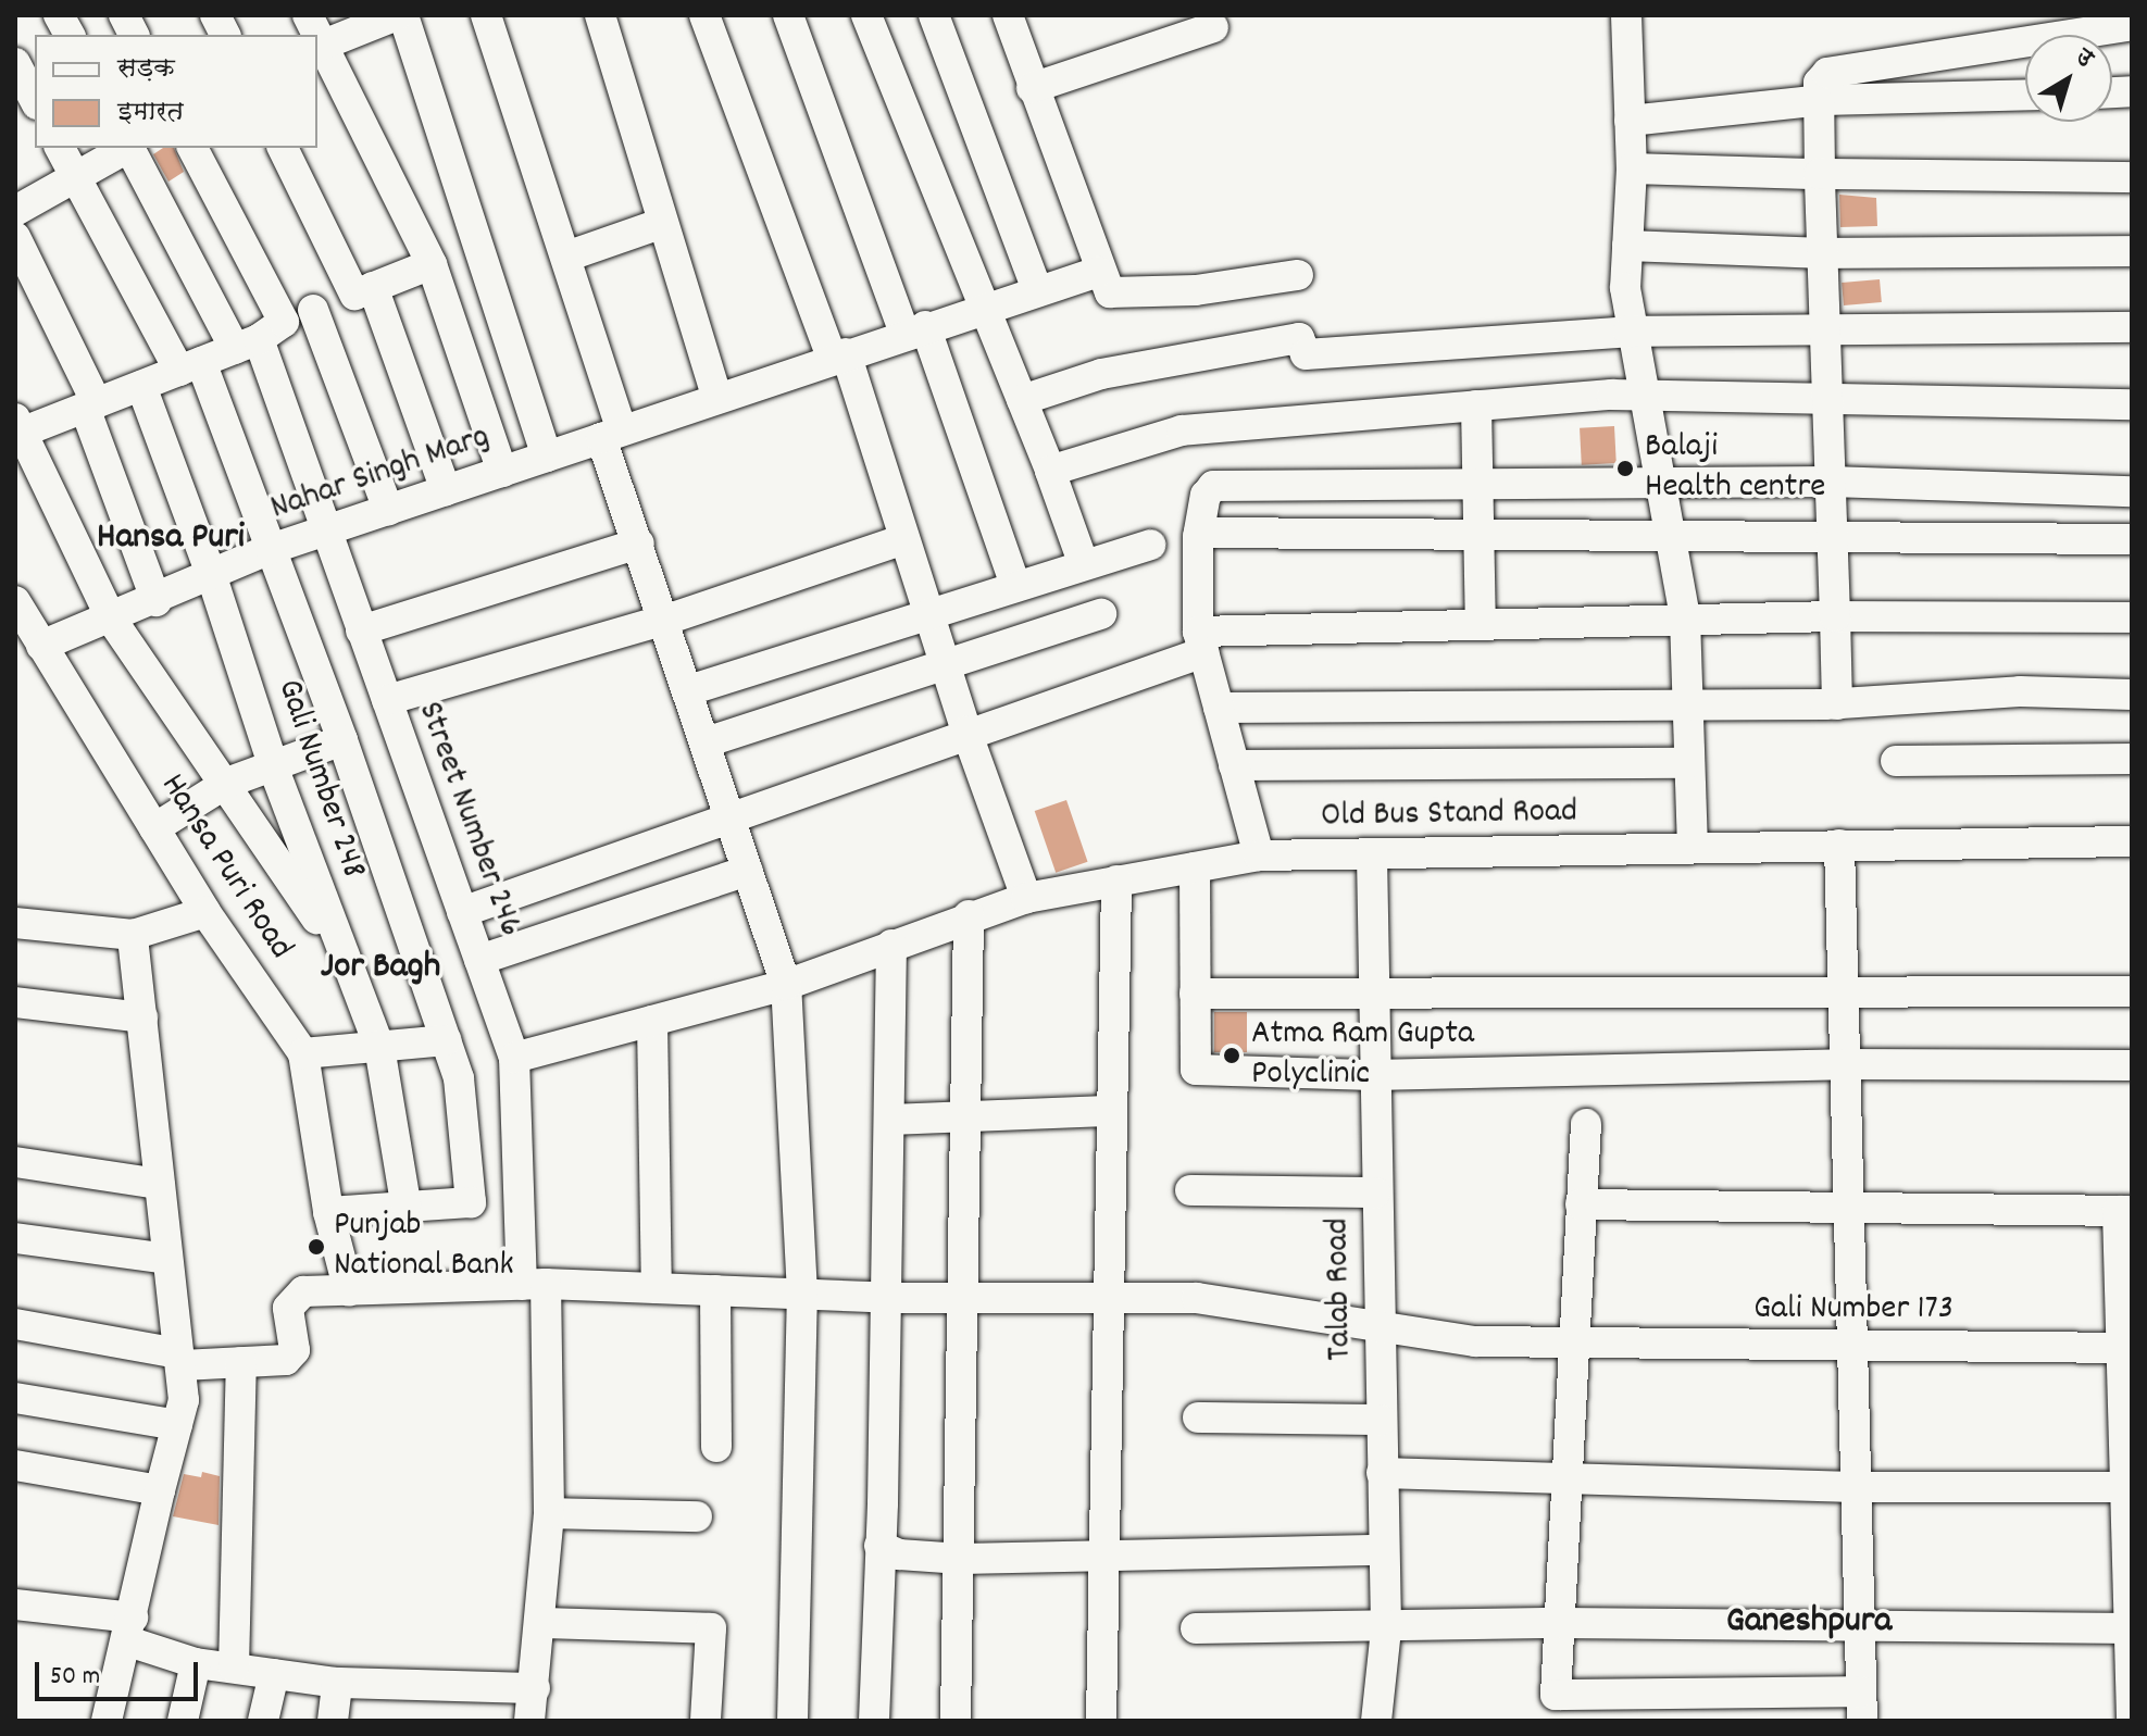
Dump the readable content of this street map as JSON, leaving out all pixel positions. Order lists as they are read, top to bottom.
{
  "streets": {
    "street": [
      "Nahar Singh Marg",
      "Gali Number 248",
      "Old Bus Stand Road",
      "Street Number 246",
      "Hansa Puri Road",
      "Talab Road",
      "Gali Number 173"
    ]
  },
  "crossings": [
    ["Nahar Singh Marg", "Gali Number 248"],
    ["Nahar Singh Marg", "Street Number 246"],
    ["Nahar Singh Marg", "Hansa Puri Road"],
    ["Old Bus Stand Road", "Talab Road"],
    ["Street Number 246", "Gali Number 173"],
    ["Hansa Puri Road", "Gali Number 173"],
    ["Talab Road", "Gali Number 173"]
  ],
  "districts": ["Hansa Puri", "Jor Bagh", "Ganeshpura"],
  "places": ["Balaji Health centre", "Atma Ram Gupta Polyclinic", "Punjab National Bank"],
  "legend": ["सड़क", "इमारत"],
  "scale_bar": "50 m",
  "north": "top right"
}
